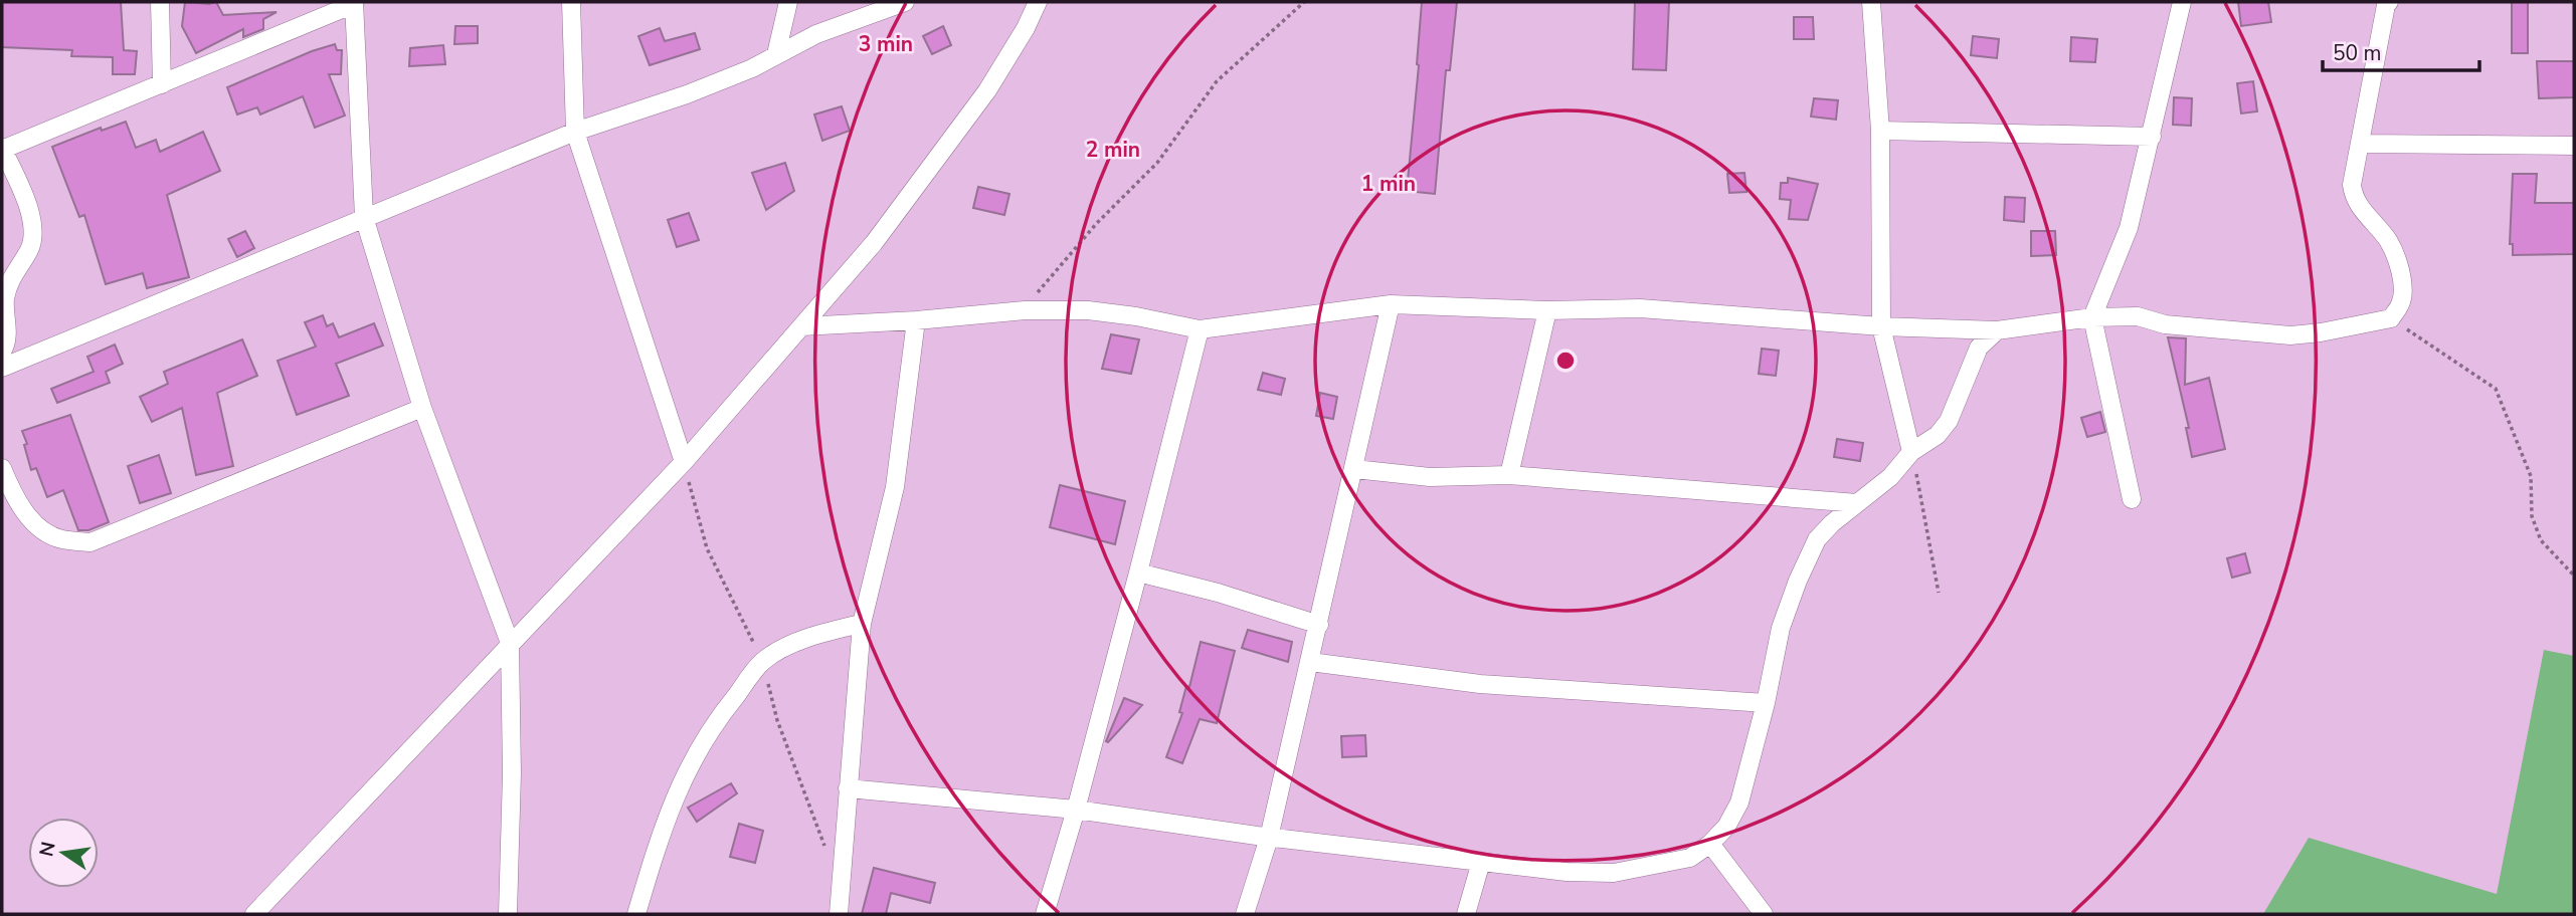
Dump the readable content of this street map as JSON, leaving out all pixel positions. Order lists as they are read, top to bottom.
{
  "scale_bar": "50 m",
  "north": "left",
  "rings": ["3 min", "2 min", "1 min"]
}
